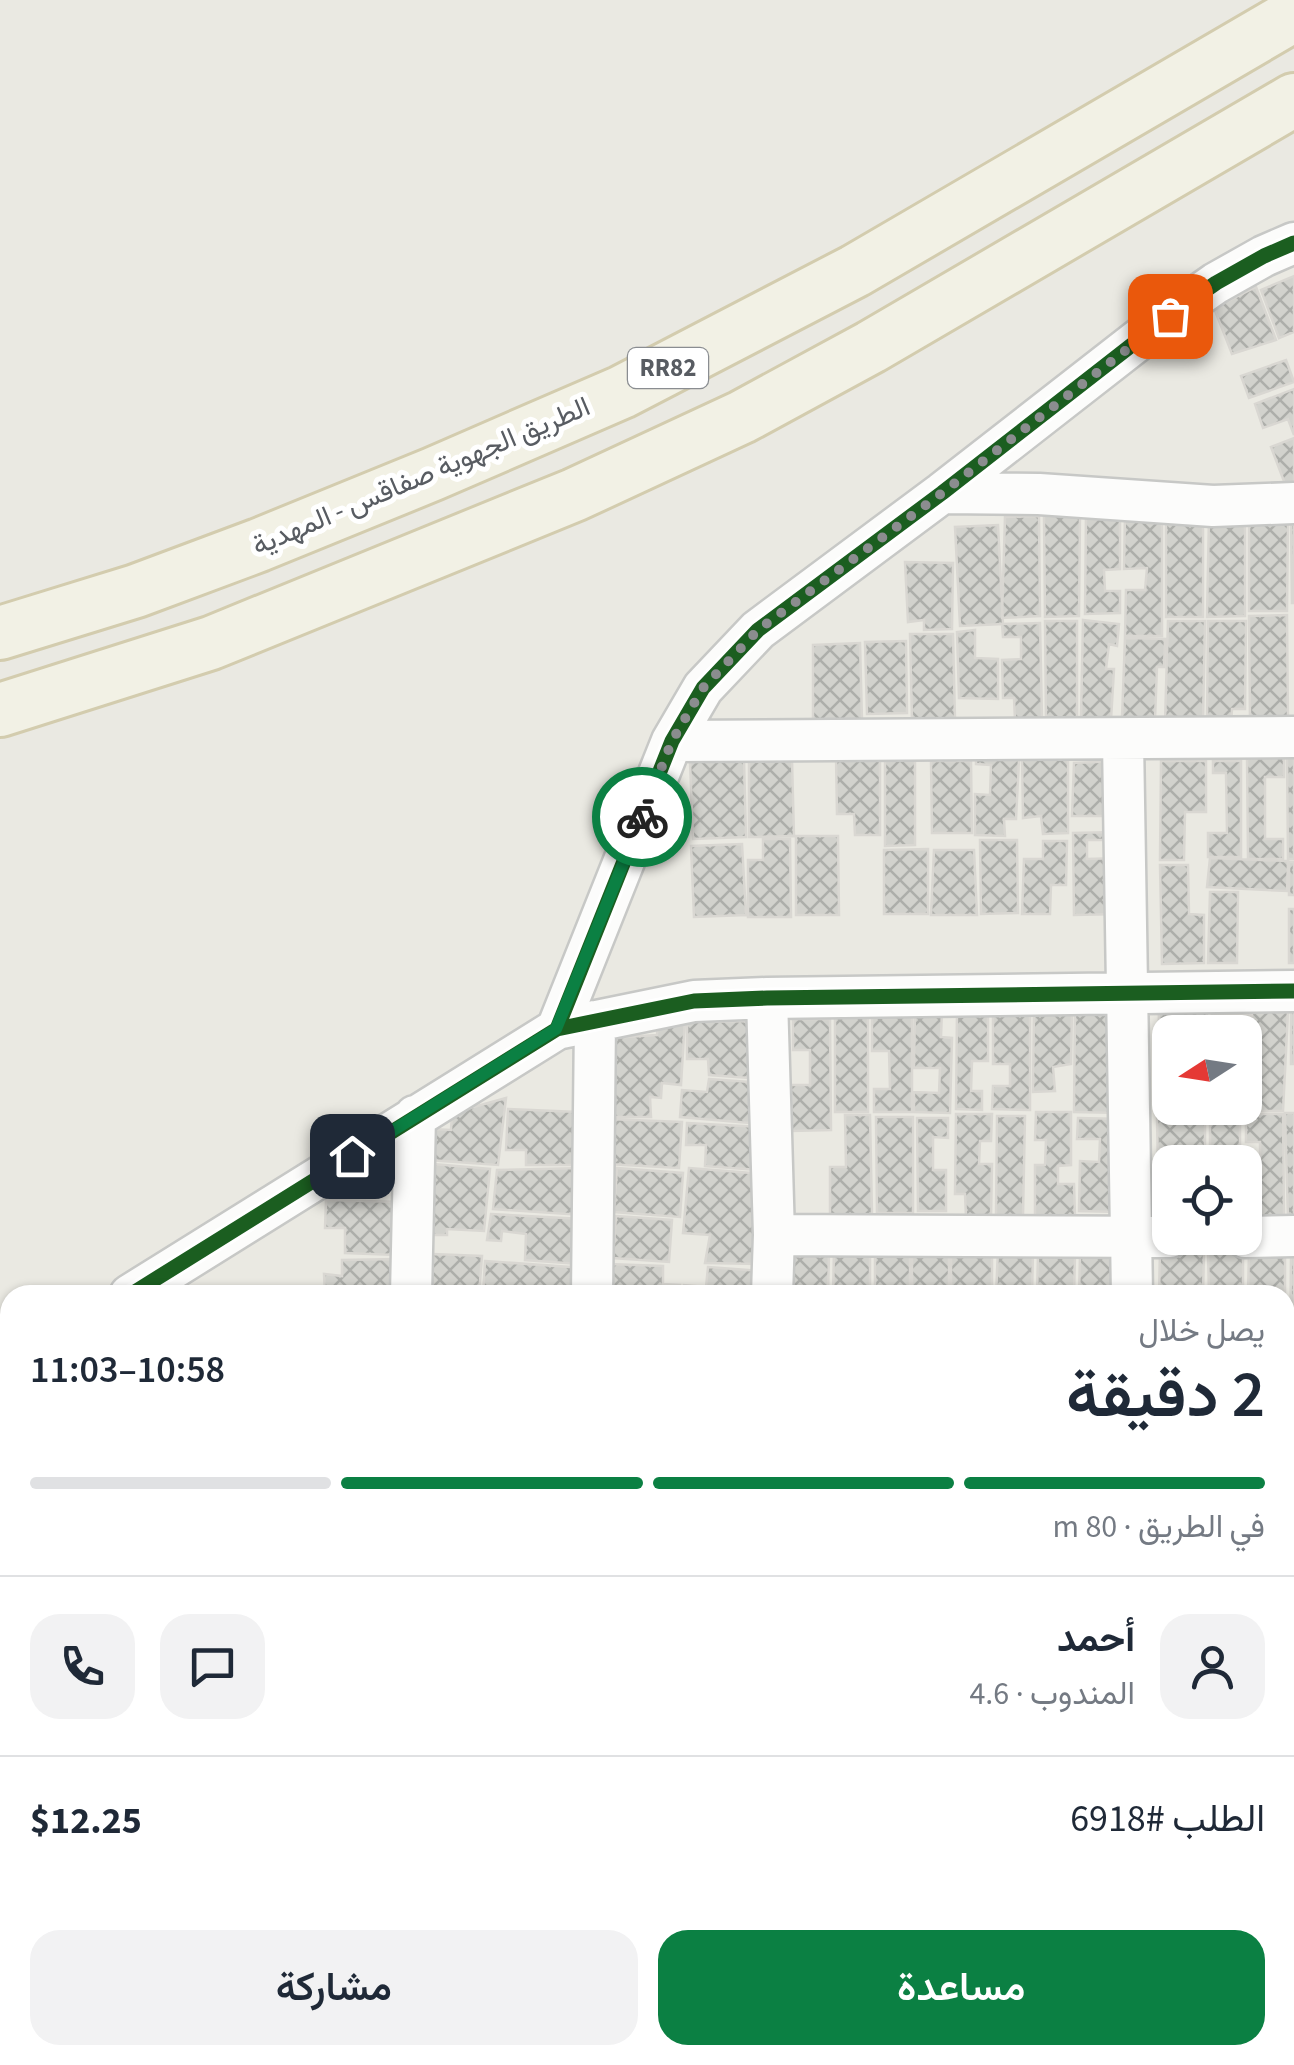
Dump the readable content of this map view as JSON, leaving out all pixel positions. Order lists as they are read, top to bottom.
{
  "streets": {
    "main road": ["RR82", "الطريق الجهوية صفاقس - المهدية"]
  },
  "north": "left",
  "page": {
    "heading": ["2 دقيقة", "يصل خلال", "10:58–11:03"],
    "panel": [
      "أحمد",
      "المندوب · 4.6",
      "الطلب #6918",
      "$12.25"
    ],
    "bar": "في الطريق · 80 m",
    "buttons": ["مساعدة", "مشاركة"]
  }
}
